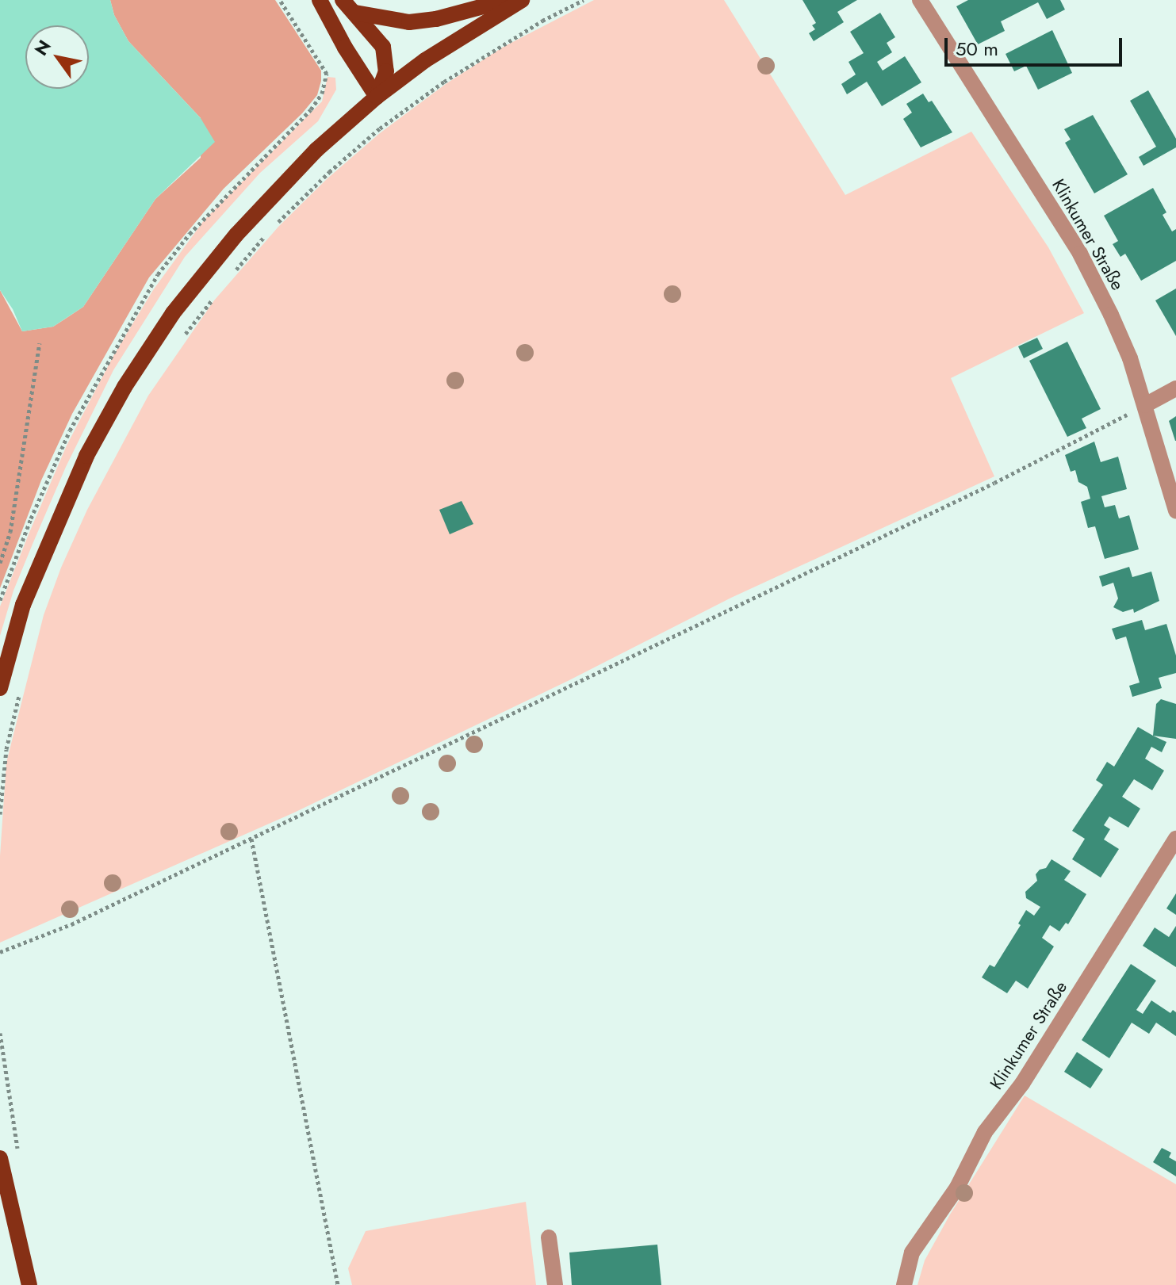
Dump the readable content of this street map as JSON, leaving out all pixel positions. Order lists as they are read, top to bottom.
{
  "streets": {
    "street": ["Klinkumer Straße"]
  },
  "scale_bar": "50 m",
  "north": "top left"
}
